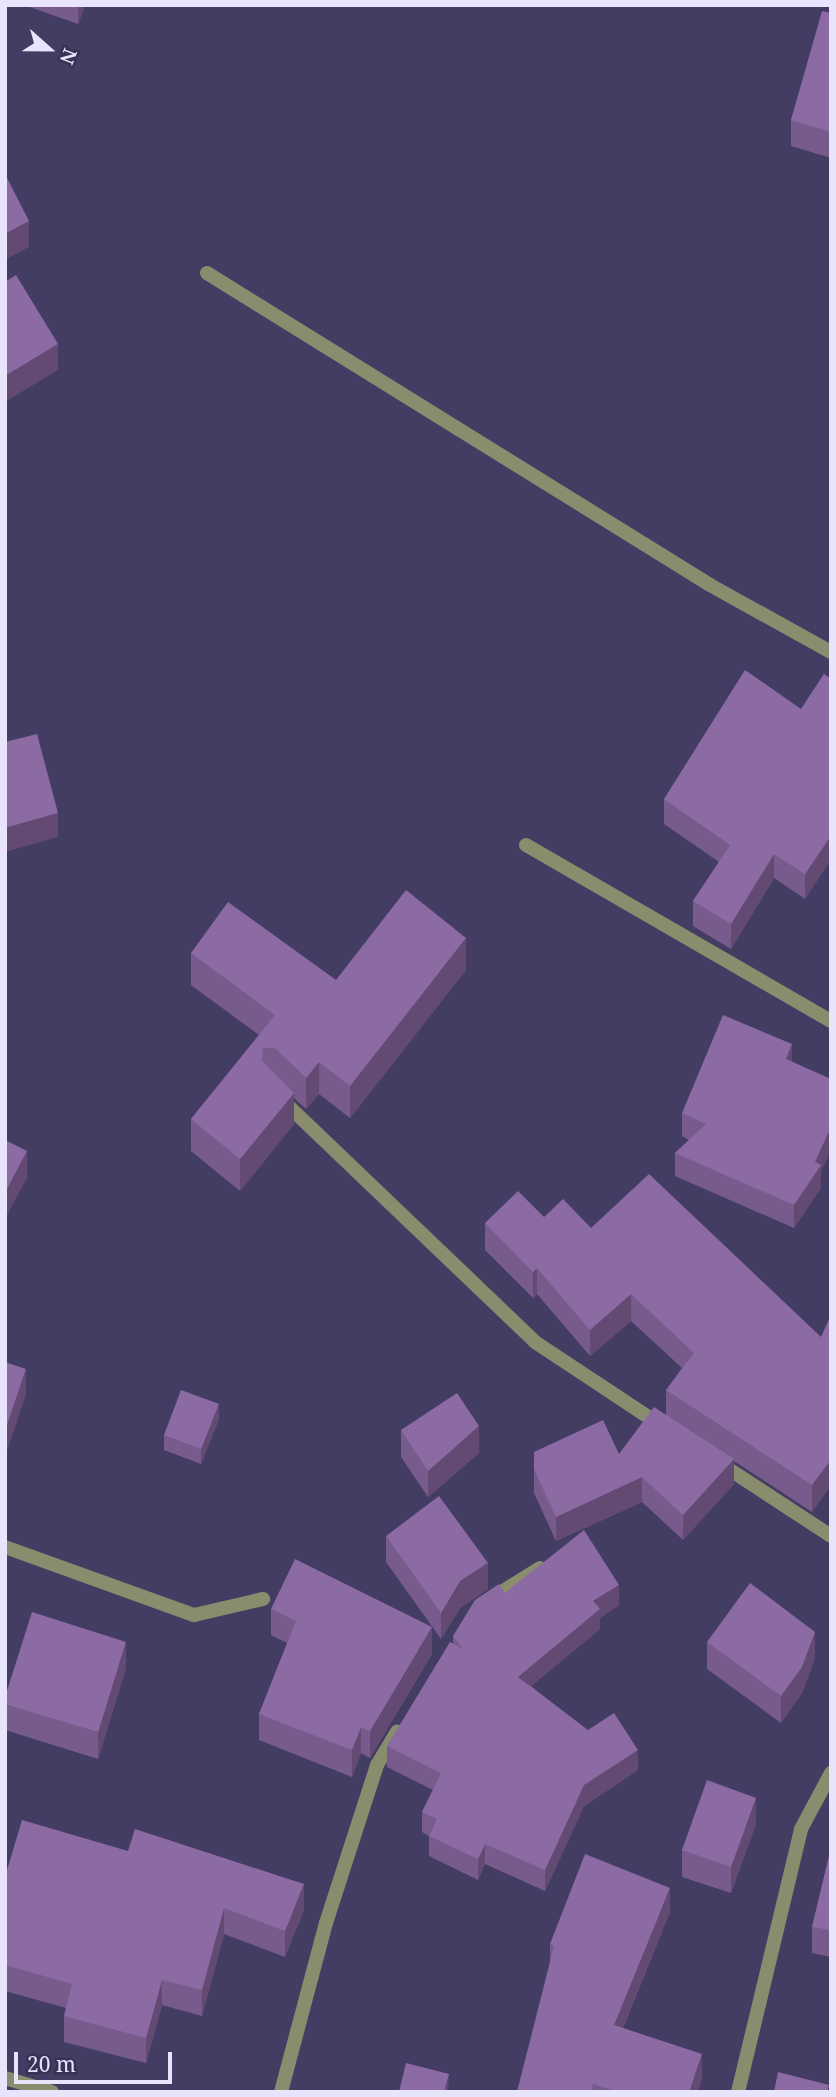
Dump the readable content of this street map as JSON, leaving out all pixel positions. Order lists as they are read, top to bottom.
{
  "scale_bar": "20 m",
  "north": "right"
}
